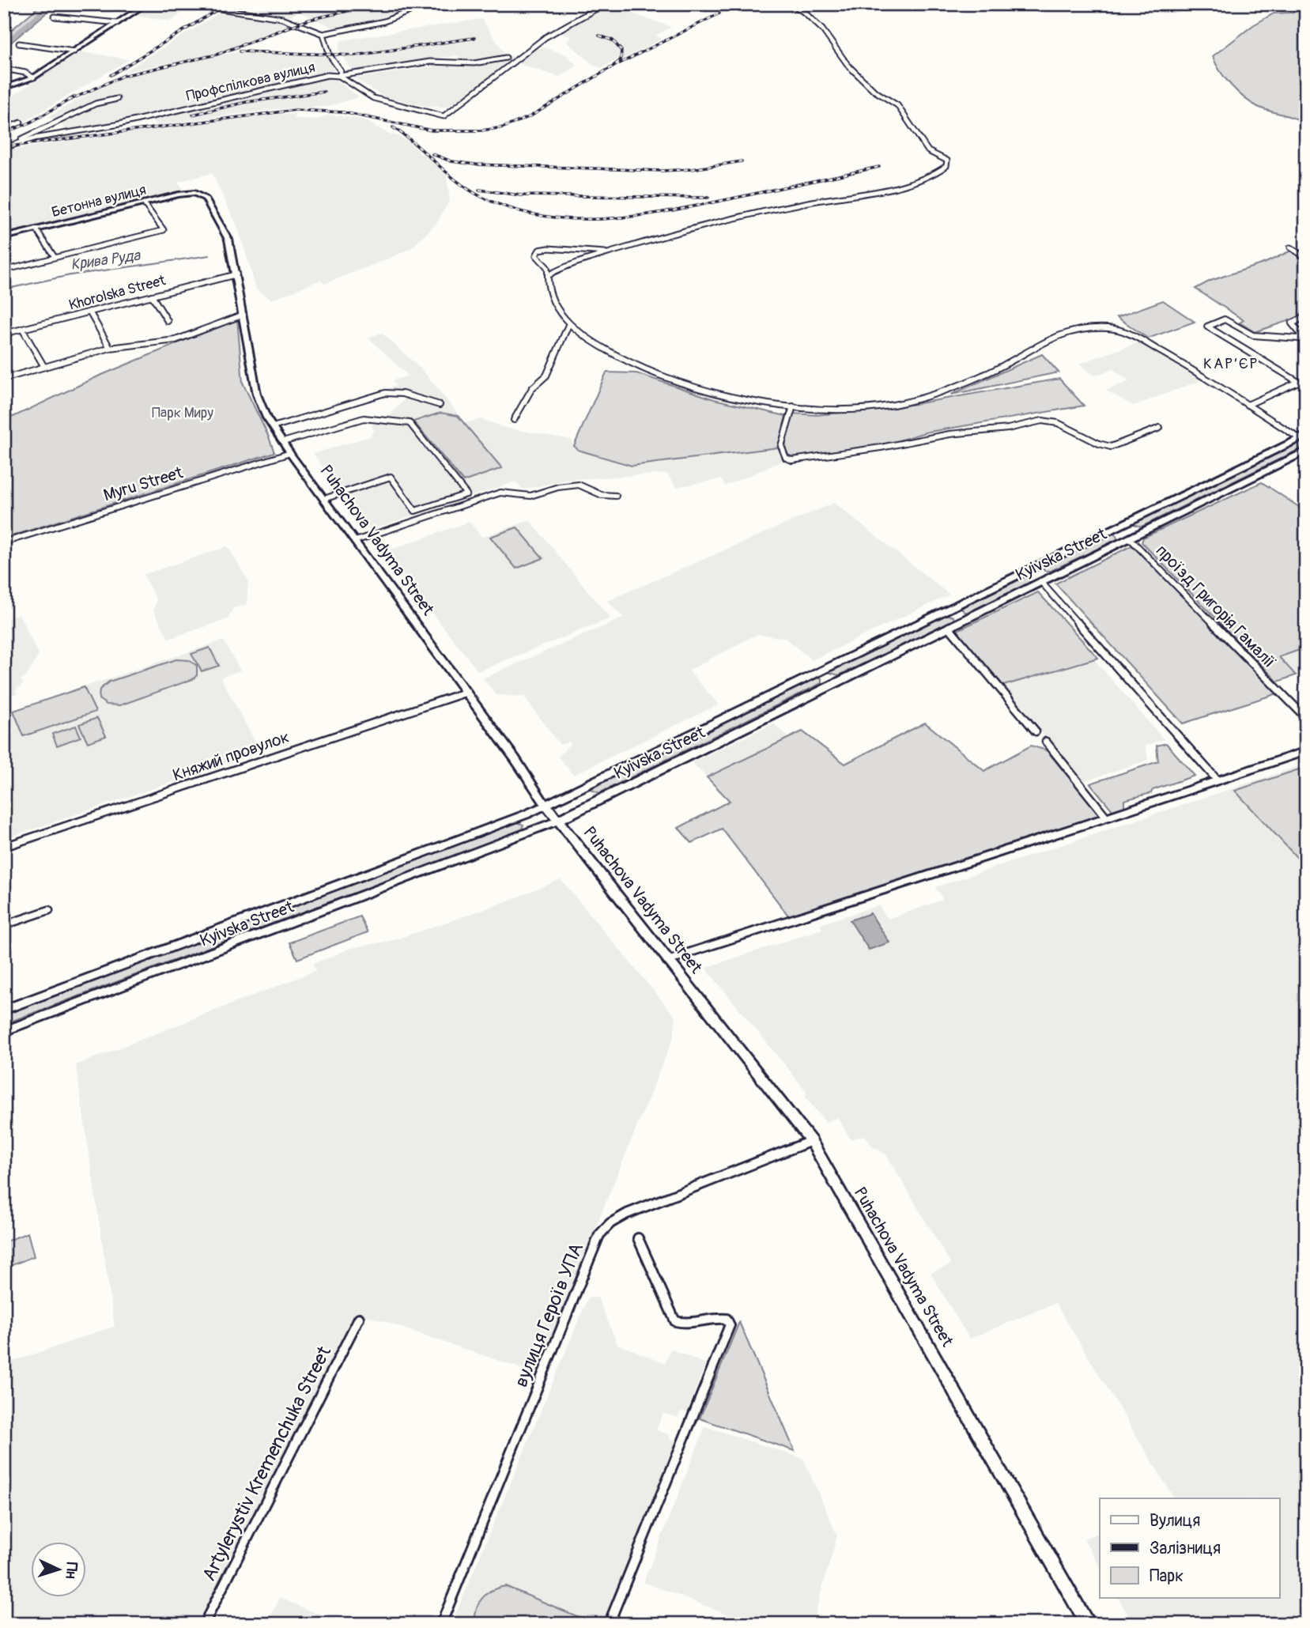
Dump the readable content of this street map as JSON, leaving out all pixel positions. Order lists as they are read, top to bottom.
{
  "streets": {
    "main road": ["Puhachova Vadyma Street", "Kyivska Street"],
    "street": [
      "Профспілкова вулиця",
      "Бетонна вулиця",
      "Khorolska Street",
      "Myru Street",
      "проїзд Григорія Гамалії",
      "Княжий провулок",
      "вулиця Героїв УПА",
      "Artylerystiv Kremenchuka Street"
    ]
  },
  "crossings": [
    ["Бетонна вулиця", "Puhachova Vadyma Street"],
    ["Khorolska Street", "Puhachova Vadyma Street"],
    ["Myru Street", "Puhachova Vadyma Street"],
    ["Puhachova Vadyma Street", "Kyivska Street"],
    ["Puhachova Vadyma Street", "Княжий провулок"],
    ["Puhachova Vadyma Street", "вулиця Героїв УПА"],
    ["Kyivska Street", "проїзд Григорія Гамалії"]
  ],
  "districts": ["КАР’ЄР"],
  "water": ["Крива Руда"],
  "parks": ["Парк Миру"],
  "legend": ["Вулиця", "Залізниця", "Парк"],
  "north": "right"
}
